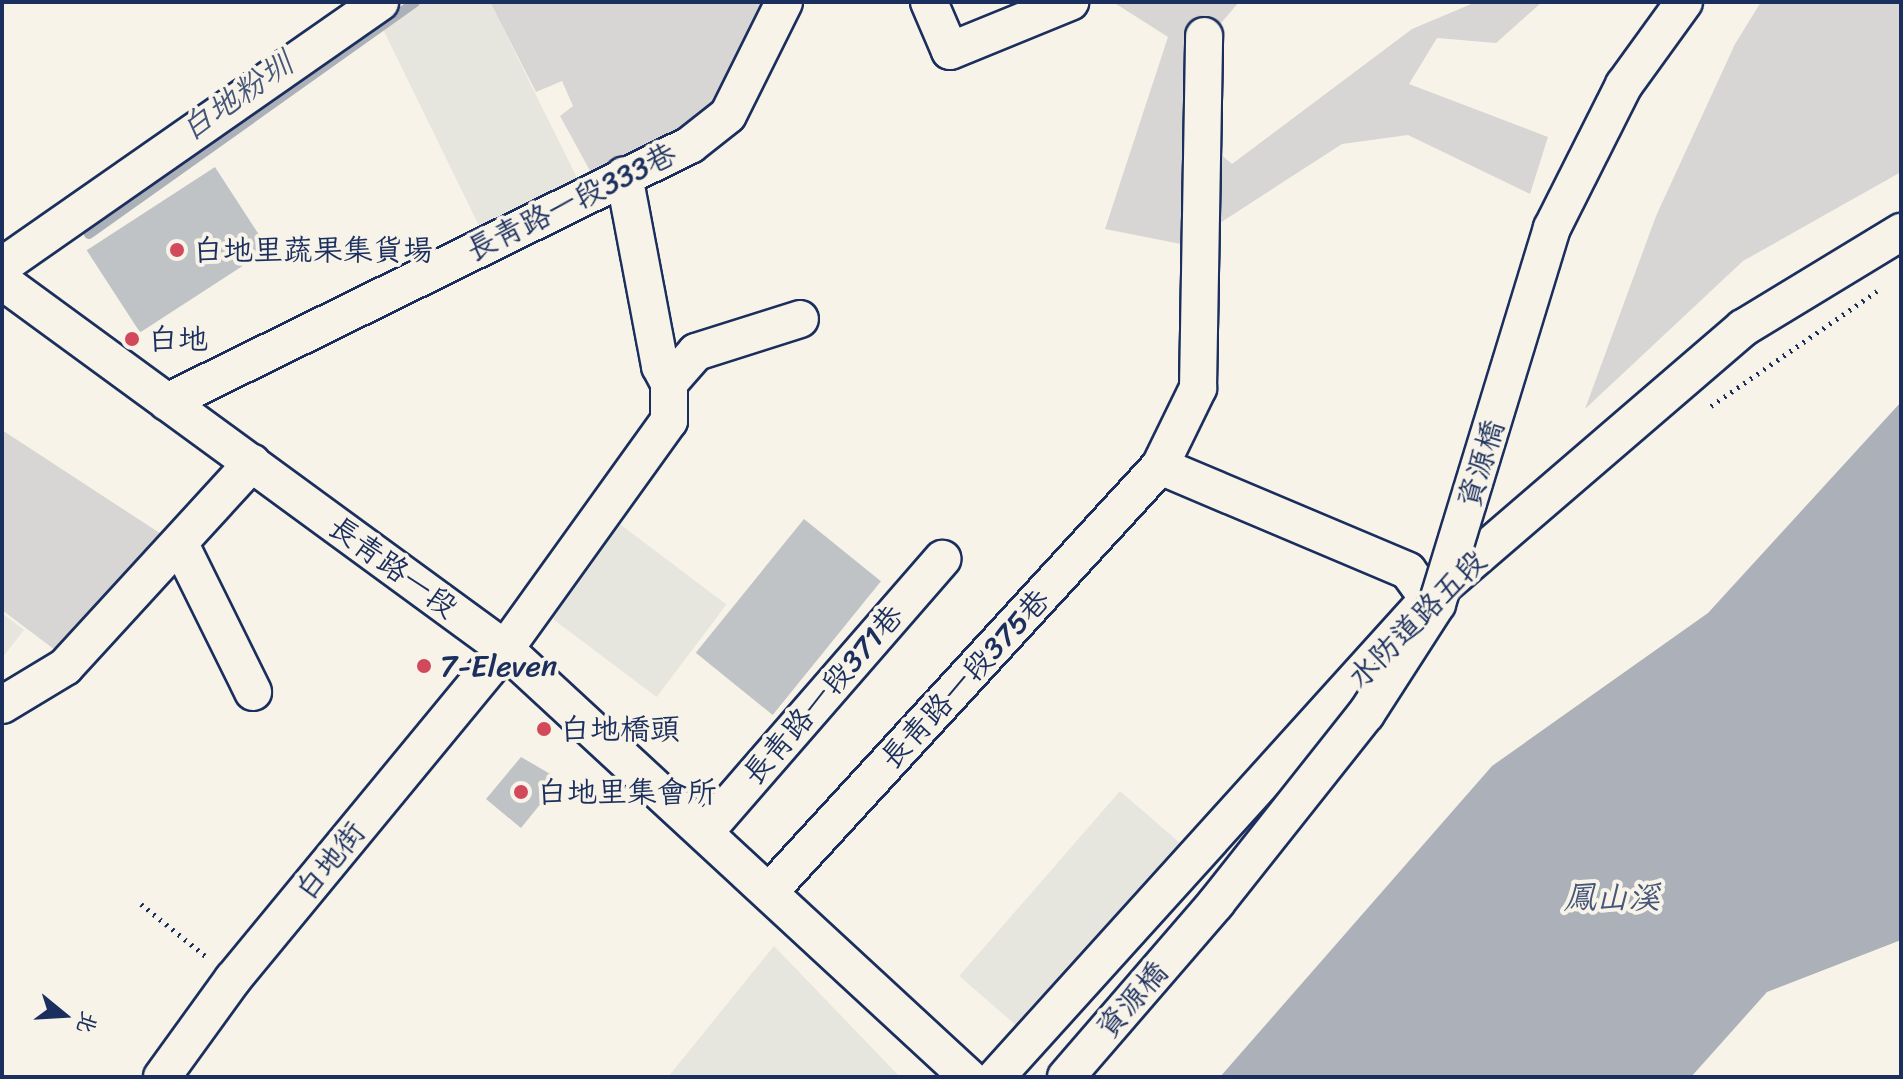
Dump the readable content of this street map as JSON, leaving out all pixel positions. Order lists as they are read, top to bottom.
{
  "streets": {
    "street": [
      "長青路一段333巷",
      "資源橋",
      "長青路一段",
      "水防道路五段",
      "長青路一段375巷",
      "長青路一段371巷",
      "白地街"
    ]
  },
  "crossings": [
    ["長青路一段333巷", "長青路一段"],
    ["長青路一段", "長青路一段375巷"],
    ["長青路一段", "長青路一段371巷"],
    ["長青路一段", "白地街"]
  ],
  "water": ["白地粉圳", "鳳山溪"],
  "places": [
    "白地里蔬果集貨場",
    "白地",
    "7-Eleven",
    "白地橋頭",
    "白地里集會所"
  ],
  "north": "right"
}
